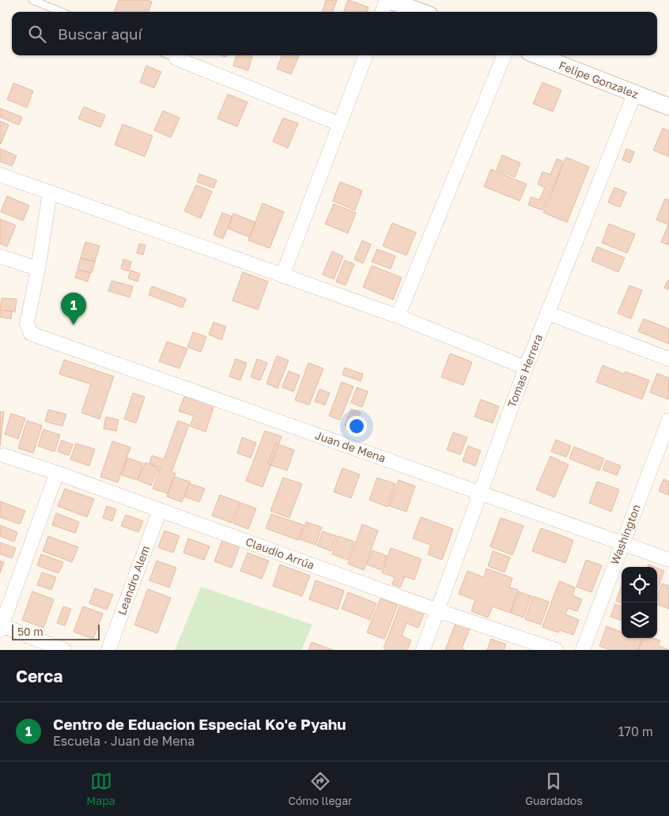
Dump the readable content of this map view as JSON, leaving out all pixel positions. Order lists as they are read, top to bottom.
{
  "streets": {
    "street": [
      "Felipe Gonzalez",
      "Tomas Herrera",
      "Juan de Mena",
      "Washington",
      "Claudio Arrúa",
      "Leandro Alem"
    ]
  },
  "crossings": [
    ["Felipe Gonzalez", "Tomas Herrera"],
    ["Tomas Herrera", "Juan de Mena"],
    ["Tomas Herrera", "Claudio Arrúa"],
    ["Juan de Mena", "Washington"],
    ["Claudio Arrúa", "Leandro Alem"]
  ],
  "scale_bar": "50 m",
  "page": {
    "search": "Buscar aquí",
    "pins": "1",
    "scale": "50 m",
    "heading": "Cerca",
    "list": [
      {
        "mark": "1",
        "name": "Centro de Eduacion Especial Ko'e Pyahu",
        "note": "Escuela · Juan de Mena",
        "value": "170 m"
      }
    ],
    "nav": ["Mapa", "Cómo llegar", "Guardados"]
  }
}
